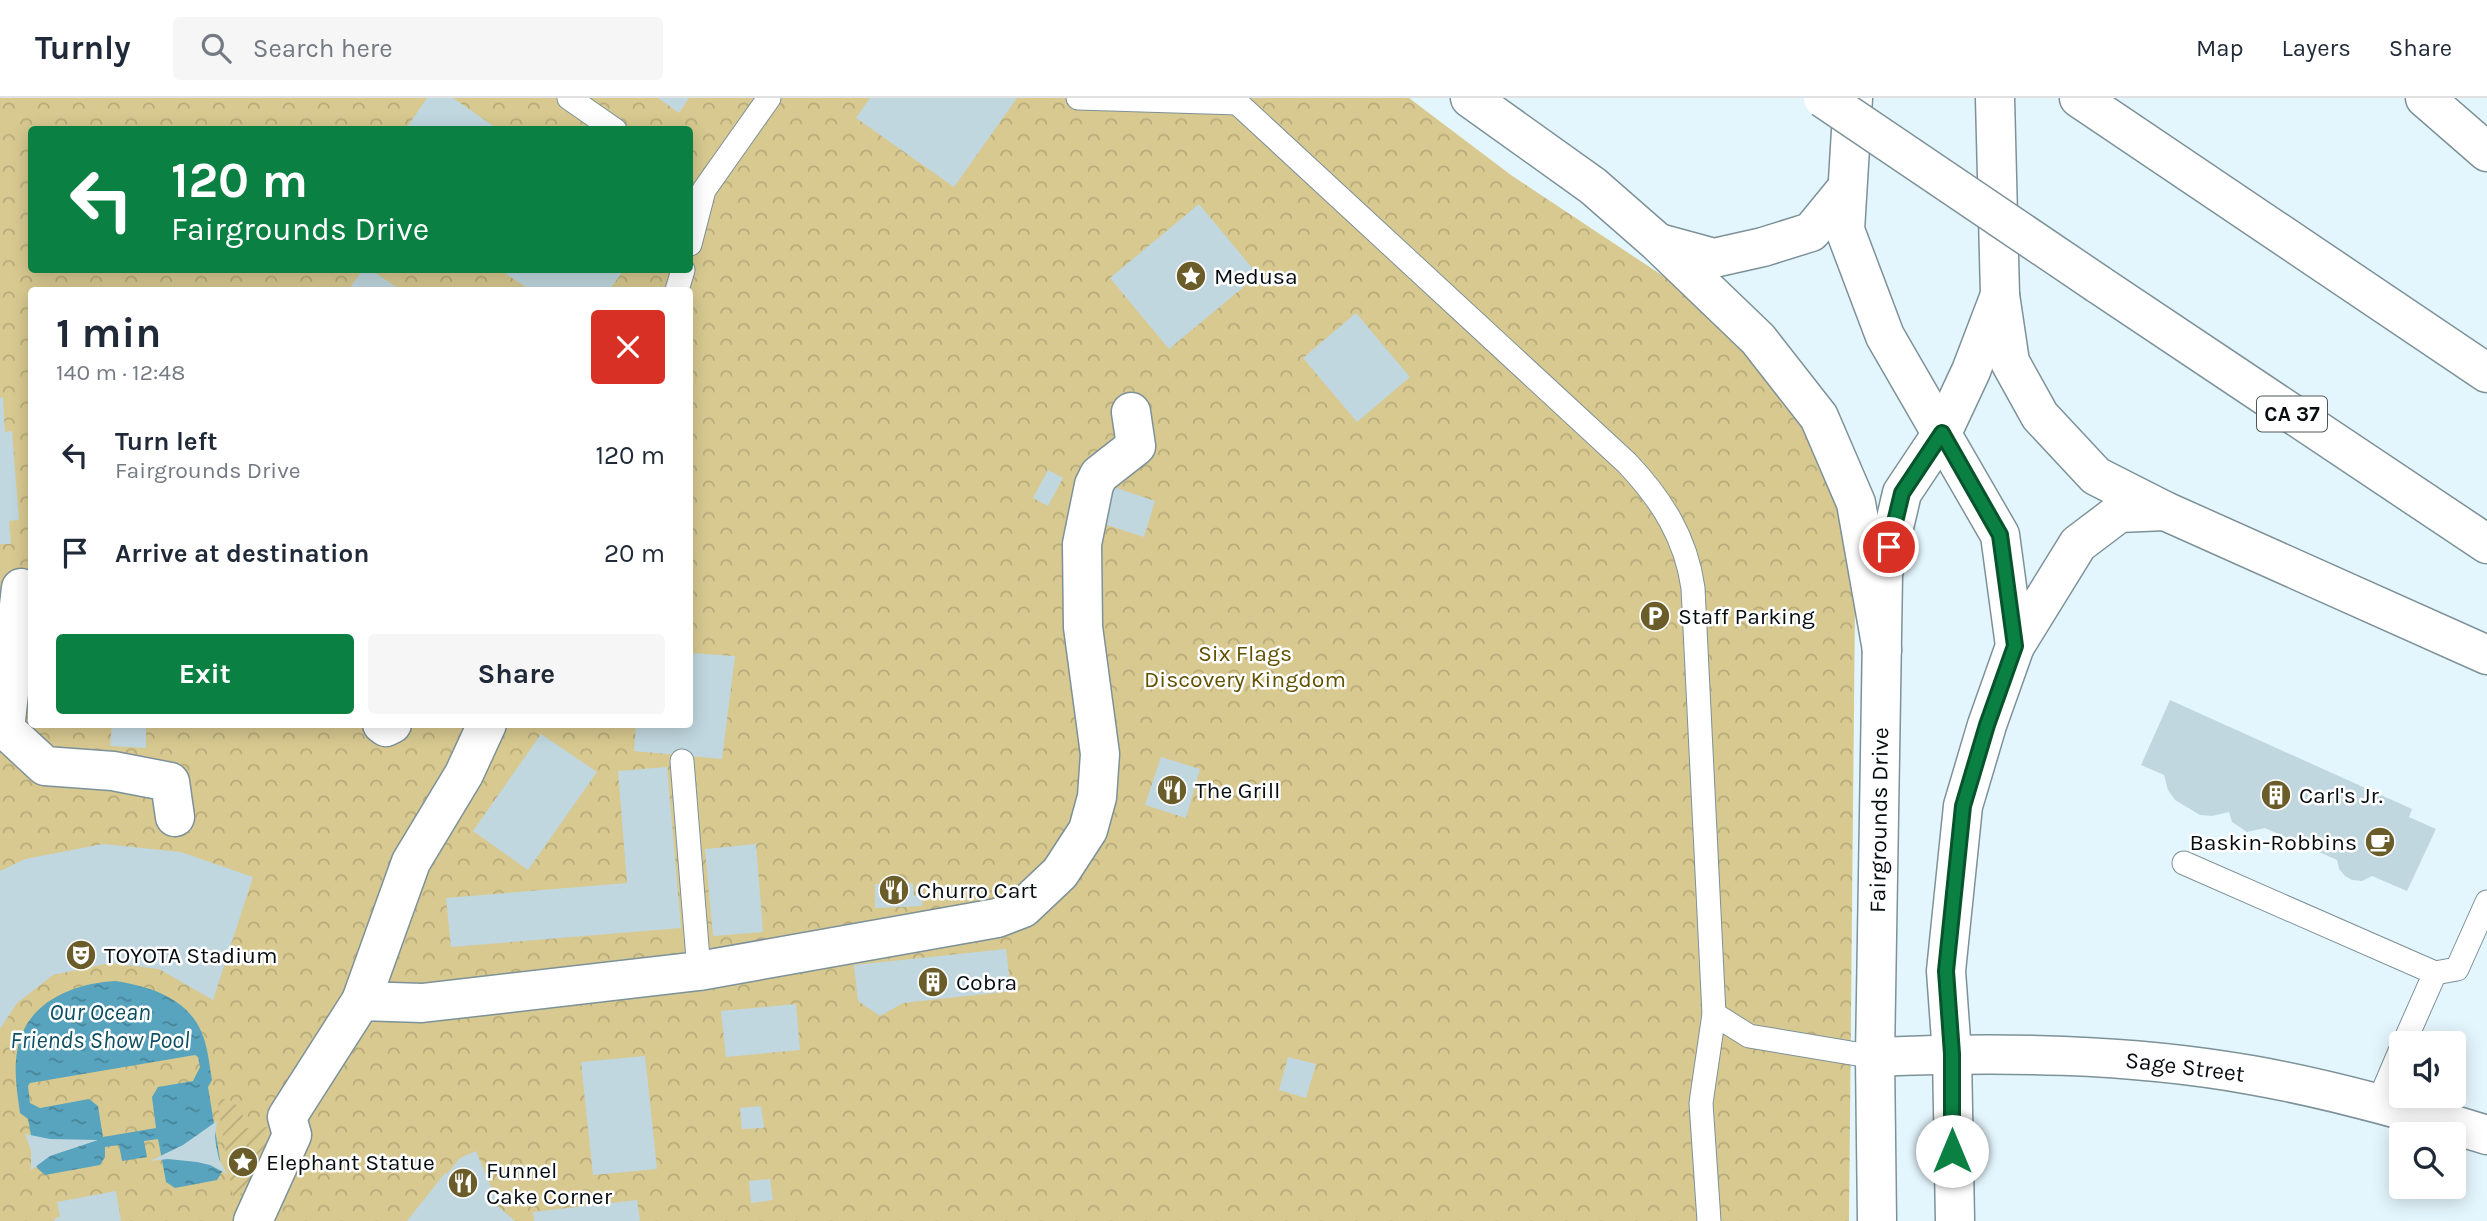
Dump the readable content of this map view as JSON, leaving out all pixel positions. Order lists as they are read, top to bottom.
{
  "streets": {
    "main road": ["CA 37", "Fairgrounds Drive", "Sage Street"]
  },
  "crossings": [
    ["Fairgrounds Drive", "Sage Street"]
  ],
  "water": ["Our Ocean Friends Show Pool"],
  "parks": ["Six Flags Discovery Kingdom"],
  "places": {
    "place": ["Medusa", "Elephant Statue"],
    "parking": ["Staff Parking"],
    "restaurant": ["The Grill", "Churro Cart", "Funnel Cake Corner"],
    "building": ["Carl's Jr.", "Cobra"],
    "cafe": ["Baskin-Robbins"],
    "theatre": ["TOYOTA Stadium"]
  },
  "page": {
    "header": "Turnly",
    "search": "Search here",
    "nav": ["Map", "Layers", "Share"],
    "turn": ["120 m", "Fairgrounds Drive"],
    "heading": ["1 min", "140 m · 12:48"],
    "list": [
      {
        "name": "Turn left",
        "note": "Fairgrounds Drive",
        "value": "120 m"
      },
      {
        "name": "Arrive at destination",
        "value": "20 m"
      }
    ],
    "buttons": ["Exit", "Share"]
  }
}
